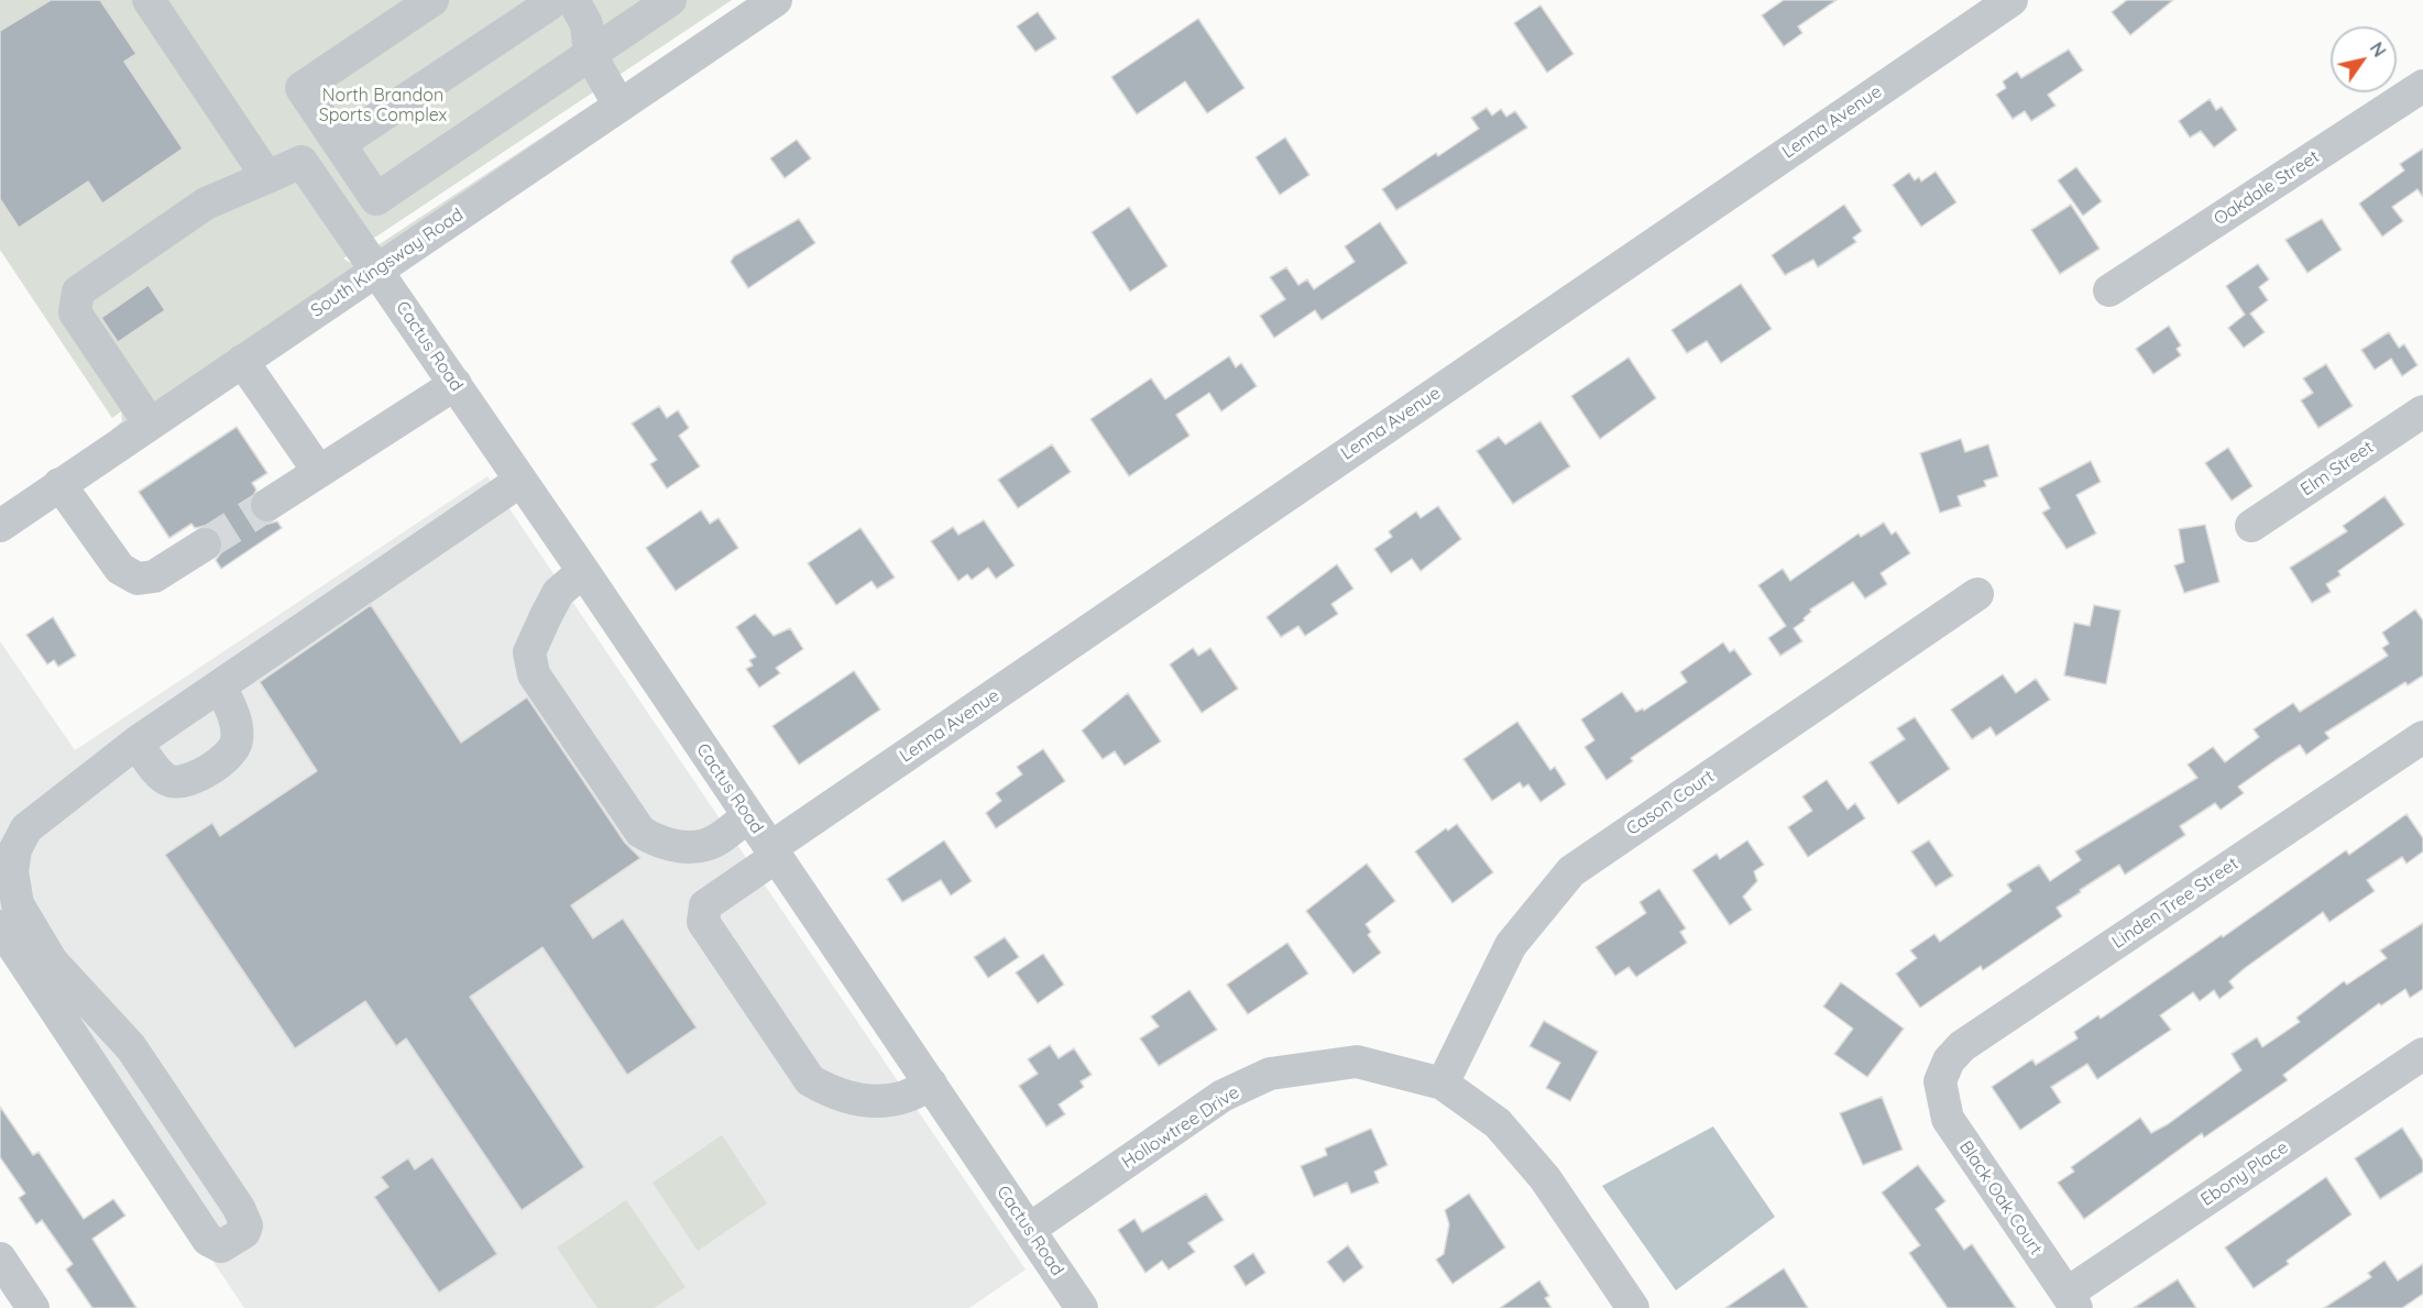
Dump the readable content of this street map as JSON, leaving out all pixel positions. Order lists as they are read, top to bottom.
{
  "streets": {
    "street": [
      "Lenna Avenue",
      "Oakdale Street",
      "South Kingsway Road",
      "Cactus Road",
      "Elm Street",
      "Cason Court",
      "Linden Tree Street",
      "Hollowtree Drive",
      "Ebony Place",
      "Black Oak Court"
    ]
  },
  "crossings": [
    ["Lenna Avenue", "Cactus Road"],
    ["South Kingsway Road", "Cactus Road"],
    ["Cactus Road", "Hollowtree Drive"],
    ["Cason Court", "Hollowtree Drive"],
    ["Linden Tree Street", "Black Oak Court"],
    ["Ebony Place", "Black Oak Court"]
  ],
  "parks": ["North Brandon Sports Complex"],
  "north": "top right"
}
